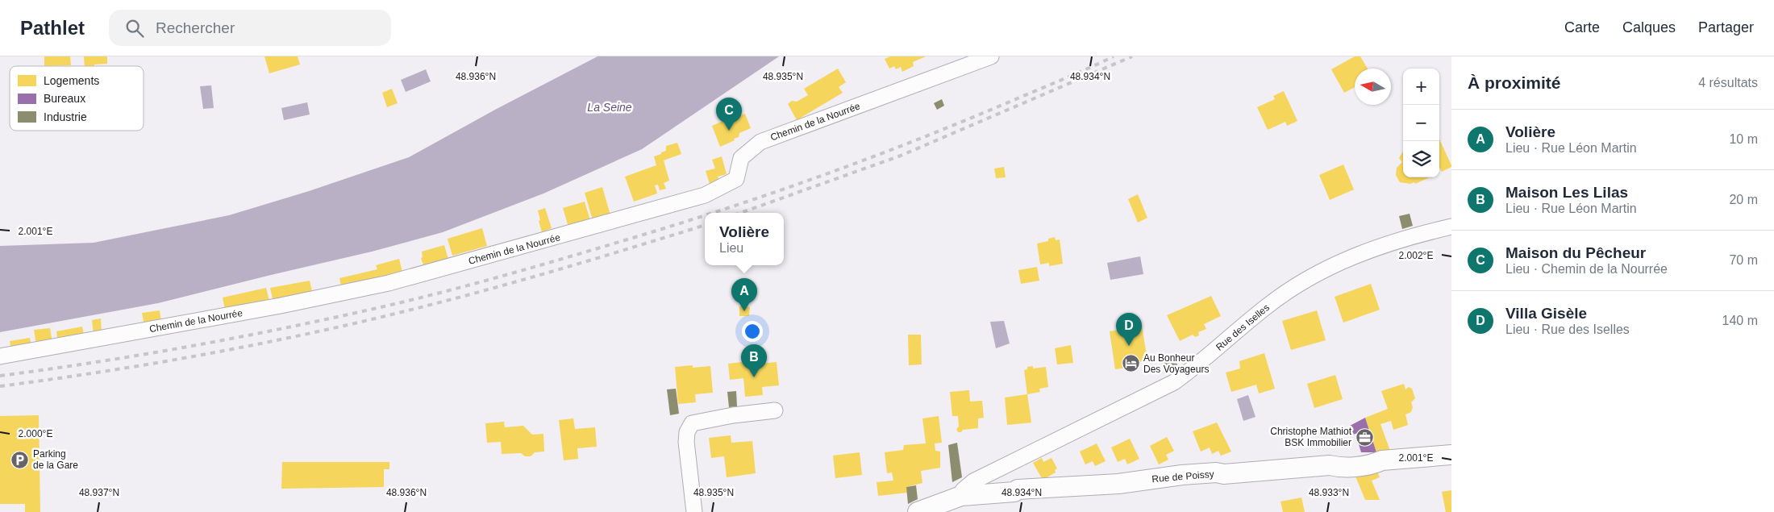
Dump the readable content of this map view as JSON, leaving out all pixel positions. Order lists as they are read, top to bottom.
{
  "streets": {
    "street": ["Chemin de la Nourrée", "Rue des Iselles", "Rue de Poissy"]
  },
  "crossings": [
    ["Rue des Iselles", "Rue de Poissy"]
  ],
  "water": ["La Seine"],
  "places": {
    "hotel": ["Au Bonheur Des Voyageurs"],
    "office": ["Christophe Mathiot BSK Immobilier"],
    "parking": ["Parking de la Gare"]
  },
  "legend": ["Logements", "Bureaux", "Industrie"],
  "north": "left",
  "page": {
    "header": "Pathlet",
    "search": "Rechercher",
    "nav": ["Carte", "Calques", "Partager"],
    "heading": ["À proximité", "4 résultats"],
    "map_buttons": ["+", "−"],
    "pins": [
      "C",
      "A",
      "D",
      "B"
    ],
    "list": [
      {
        "mark": "A",
        "name": "Volière",
        "note": "Lieu · Rue Léon Martin",
        "value": "10 m"
      },
      {
        "mark": "B",
        "name": "Maison Les Lilas",
        "note": "Lieu · Rue Léon Martin",
        "value": "20 m"
      },
      {
        "mark": "C",
        "name": "Maison du Pêcheur",
        "note": "Lieu · Chemin de la Nourrée",
        "value": "70 m"
      },
      {
        "mark": "D",
        "name": "Villa Gisèle",
        "note": "Lieu · Rue des Iselles",
        "value": "140 m"
      }
    ],
    "popup": ["Volière", "Lieu"]
  },
  "coordinates": [
    "48.936°N",
    "48.935°N",
    "48.934°N",
    "2.001°E",
    "2.002°E",
    "2.000°E",
    "48.937°N",
    "48.933°N"
  ]
}
